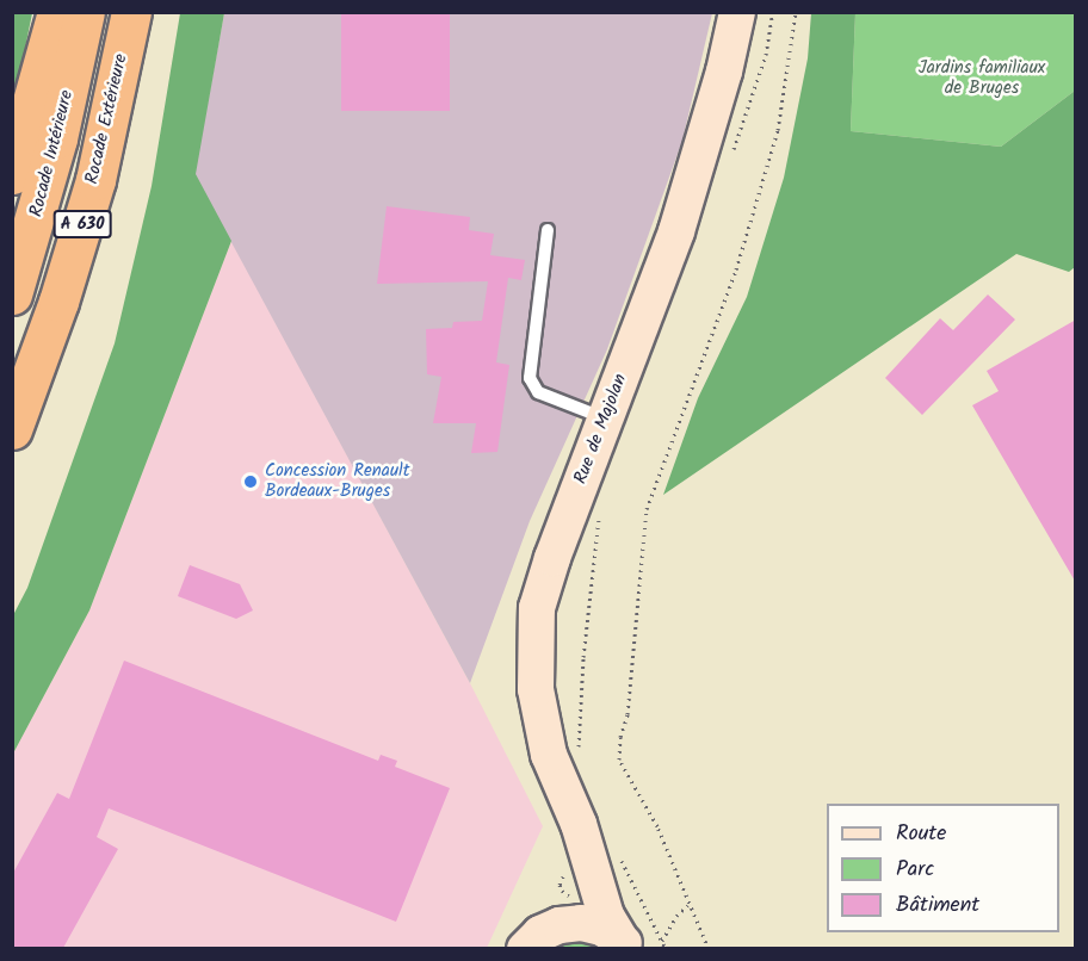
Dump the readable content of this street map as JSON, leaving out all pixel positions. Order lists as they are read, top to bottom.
{
  "streets": {
    "highway": ["Rocade Extérieure", "Rocade Intérieure", "A 630"],
    "street": ["Rue de Majolan"]
  },
  "parks": ["Jardins familiaux de Bruges"],
  "places": ["Concession Renault Bordeaux-Bruges"],
  "legend": ["Route", "Parc", "Bâtiment"]
}
